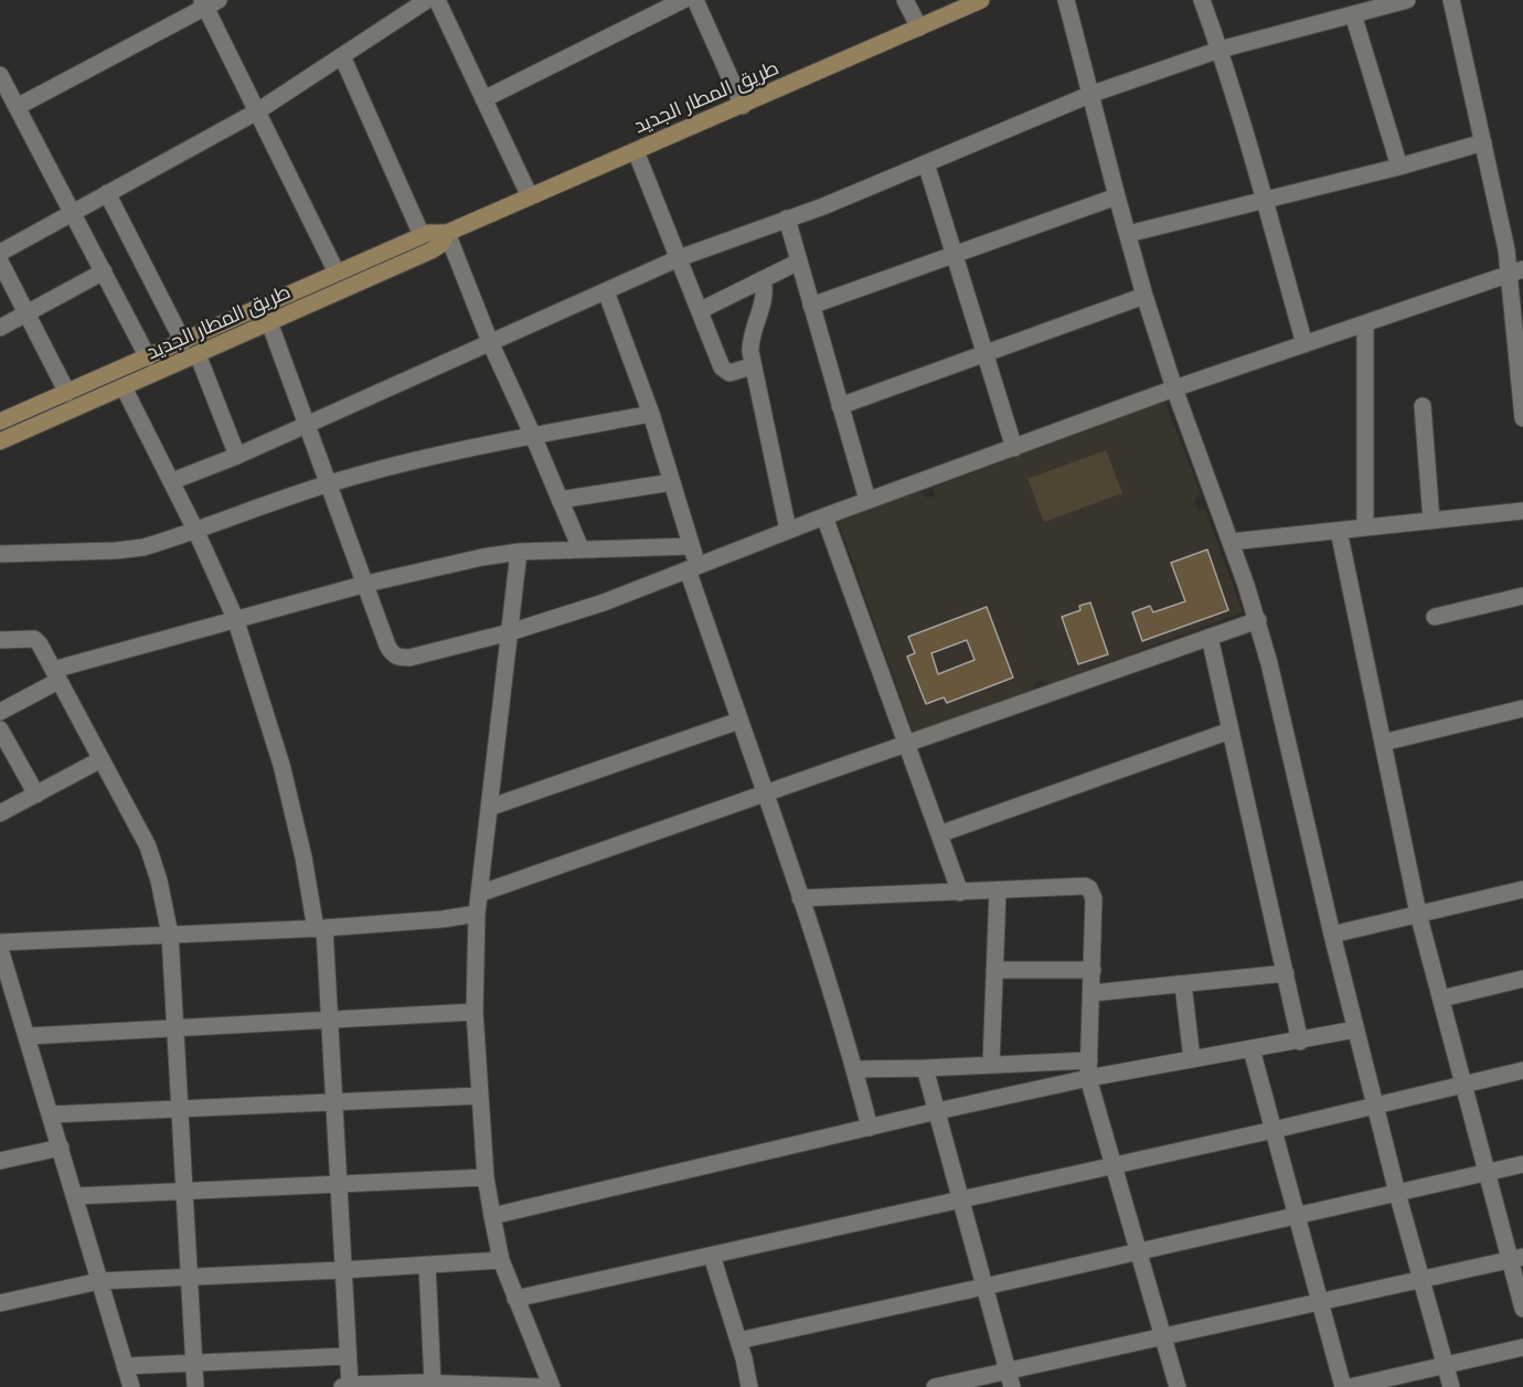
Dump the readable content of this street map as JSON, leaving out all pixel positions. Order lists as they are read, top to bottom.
{
  "streets": {
    "street": ["طريق المطار الجديد"]
  }
}
